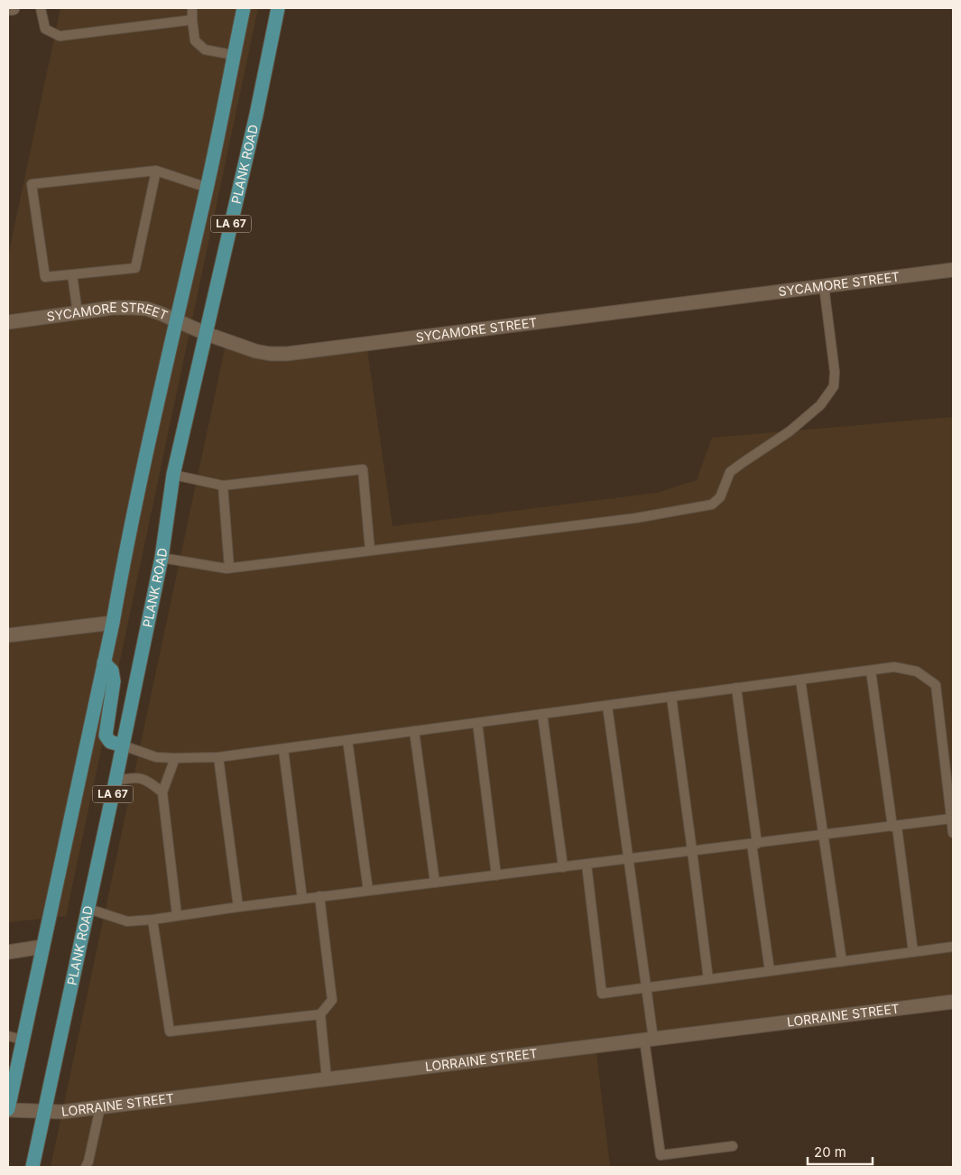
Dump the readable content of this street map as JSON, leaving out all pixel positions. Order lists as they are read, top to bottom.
{
  "streets": {
    "main road": ["PLANK ROAD", "LA 67"],
    "street": ["SYCAMORE STREET", "LORRAINE STREET"]
  },
  "crossings": [
    ["PLANK ROAD", "SYCAMORE STREET"],
    ["PLANK ROAD", "LORRAINE STREET"],
    ["LA 67", "SYCAMORE STREET"],
    ["LA 67", "LORRAINE STREET"]
  ],
  "scale_bar": "20 m"
}
